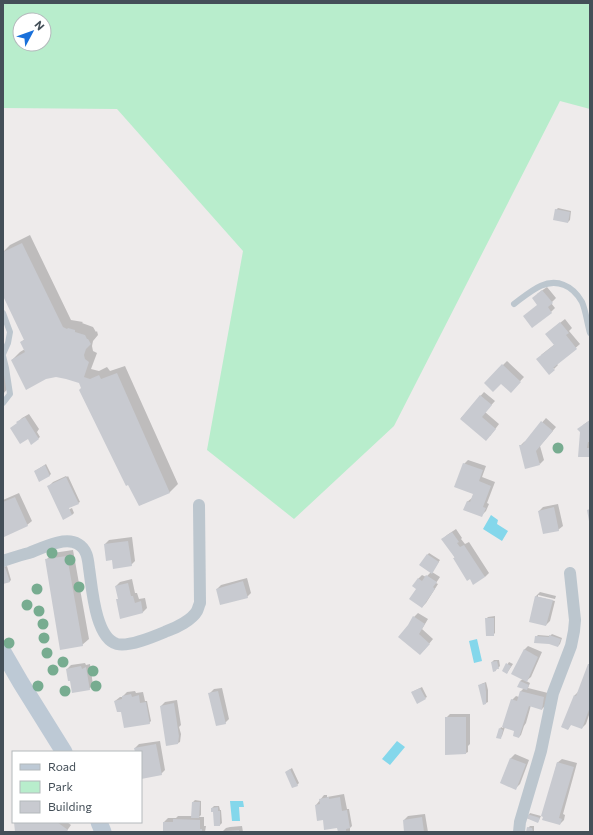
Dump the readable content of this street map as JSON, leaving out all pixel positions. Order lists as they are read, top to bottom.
{
  "legend": ["Road", "Park", "Building"],
  "north": "top right"
}
